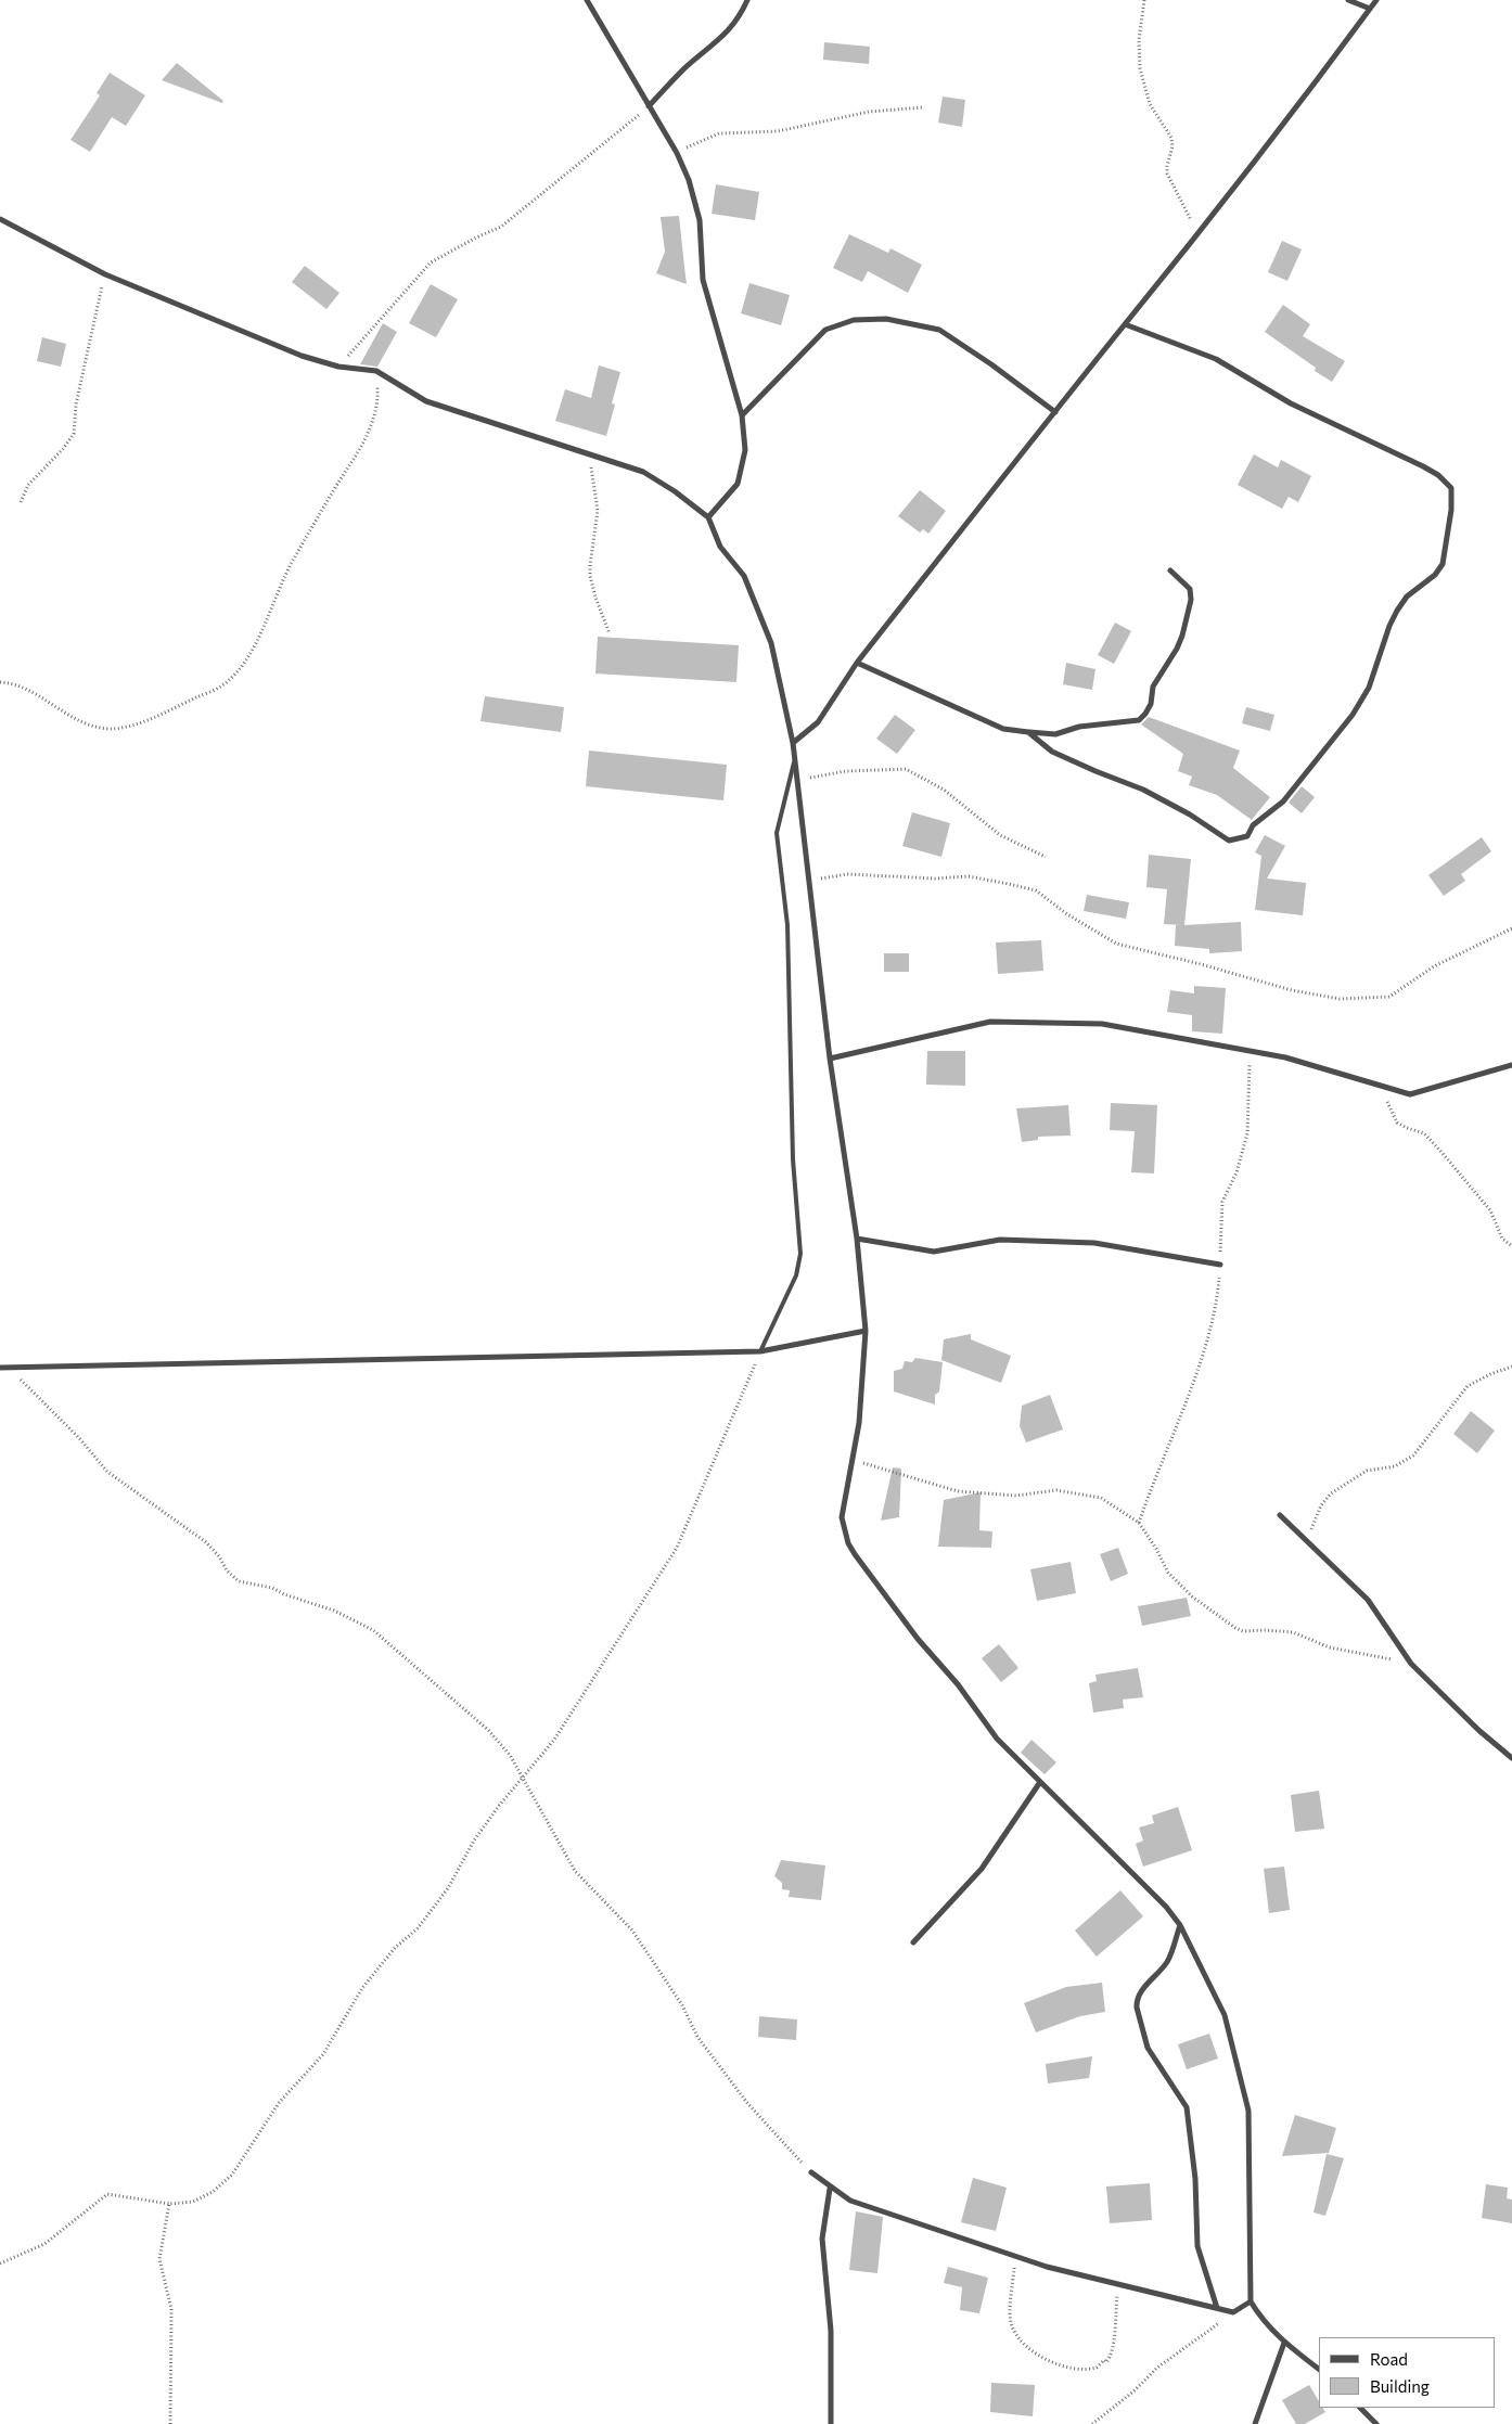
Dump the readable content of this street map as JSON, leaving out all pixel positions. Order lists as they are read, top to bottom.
{
  "legend": ["Road", "Building"]
}
